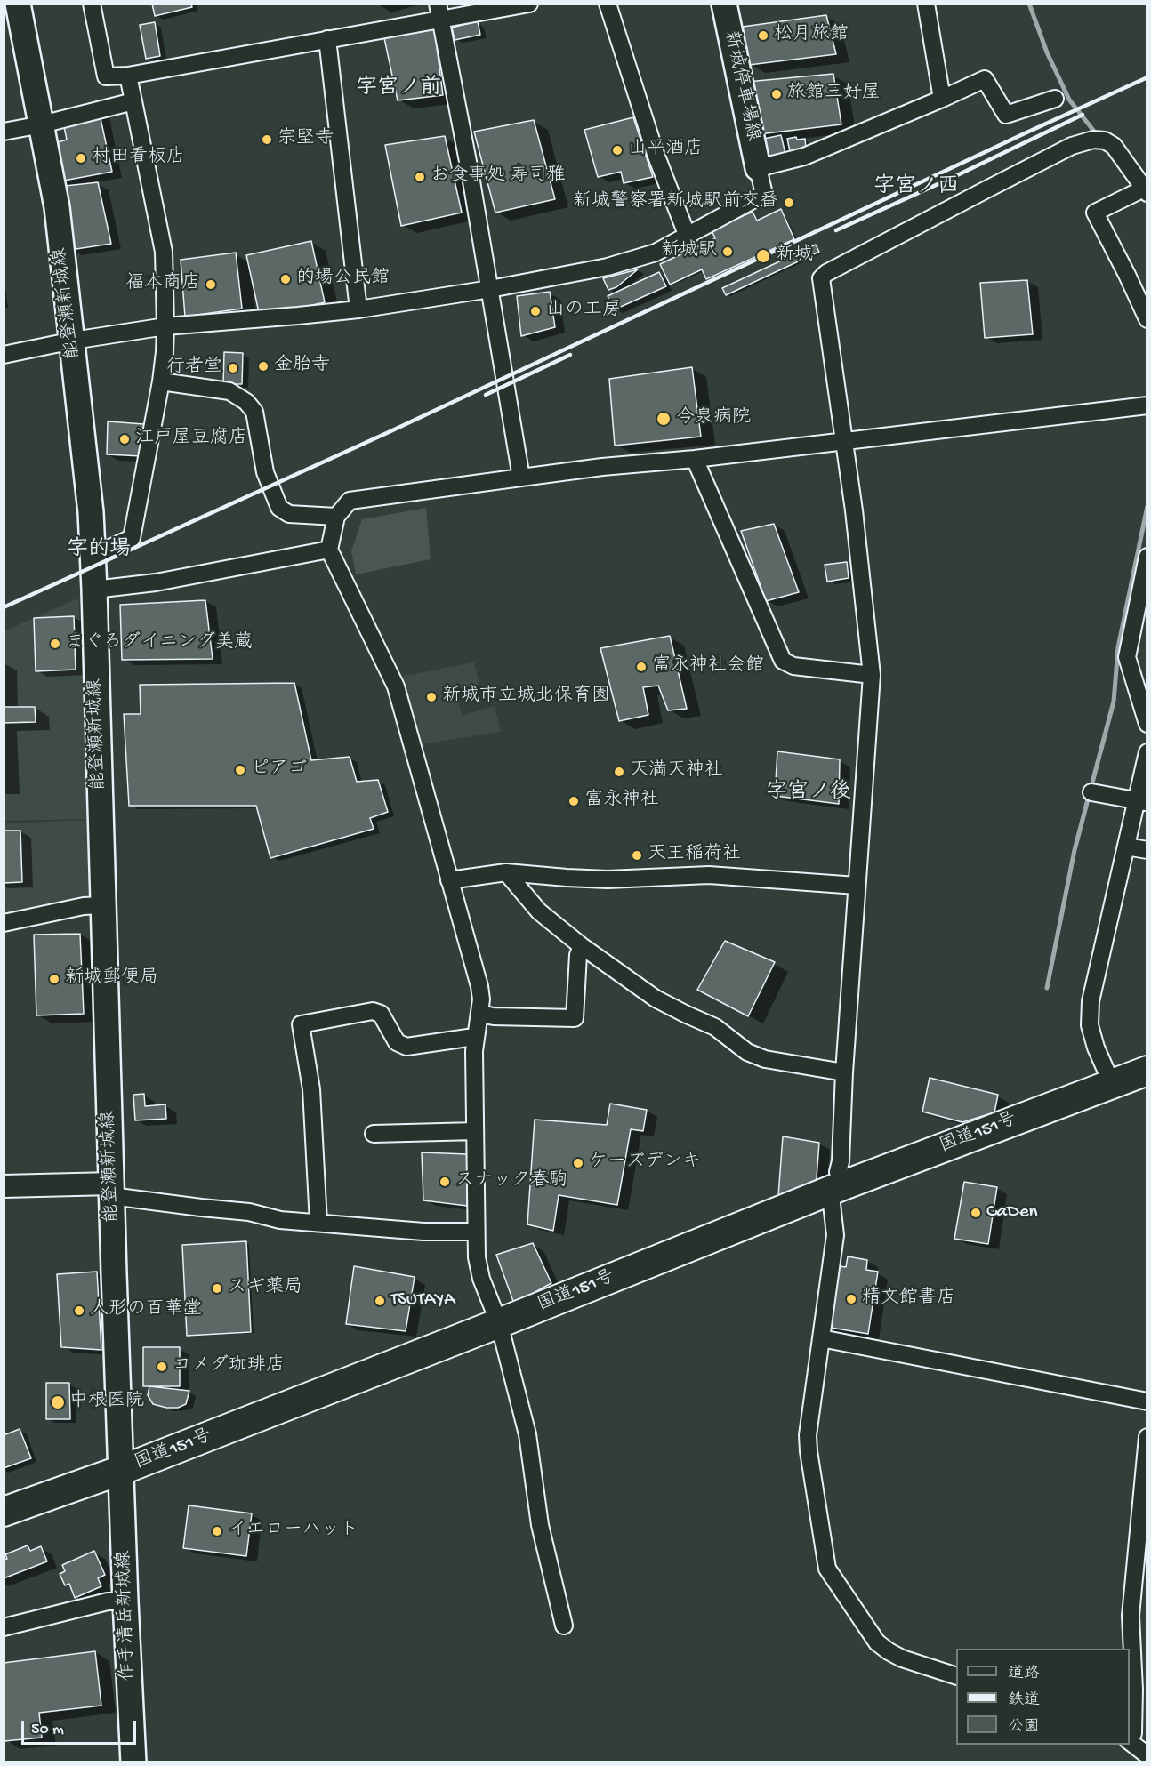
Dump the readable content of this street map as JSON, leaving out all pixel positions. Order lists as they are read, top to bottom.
{
  "streets": {
    "highway": ["国道151号"],
    "main road": ["新城停車場線", "能登瀬新城線", "作手清岳新城線"]
  },
  "crossings": [
    ["能登瀬新城線", "国道151号"],
    ["能登瀬新城線", "作手清岳新城線"],
    ["国道151号", "作手清岳新城線"]
  ],
  "districts": [
    "字宮ノ前",
    "字宮ノ西",
    "字的場",
    "字宮ノ後"
  ],
  "places": [
    "松月旅館",
    "旅館三好屋",
    "宗堅寺",
    "山平酒店",
    "村田看板店",
    "お食事処 寿司雅",
    "新城警察署新城駅前交番",
    "新城駅",
    "新城",
    "的場公民館",
    "福本商店",
    "山の工房",
    "金胎寺",
    "行者堂",
    "今泉病院",
    "江戸屋豆腐店",
    "まぐろダイニング美蔵",
    "富永神社会館",
    "新城市立城北保育園",
    "ピアゴ",
    "天満天神社",
    "富永神社",
    "天王稲荷社",
    "新城郵便局",
    "ケーズデンキ",
    "スナック春駒",
    "CaDen",
    "スギ薬局",
    "精文館書店",
    "TSUTAYA",
    "人形の百華堂",
    "コメダ珈琲店",
    "中根医院",
    "イエローハット"
  ],
  "legend": ["道路", "鉄道", "公園"],
  "scale_bar": "50 m"
}
